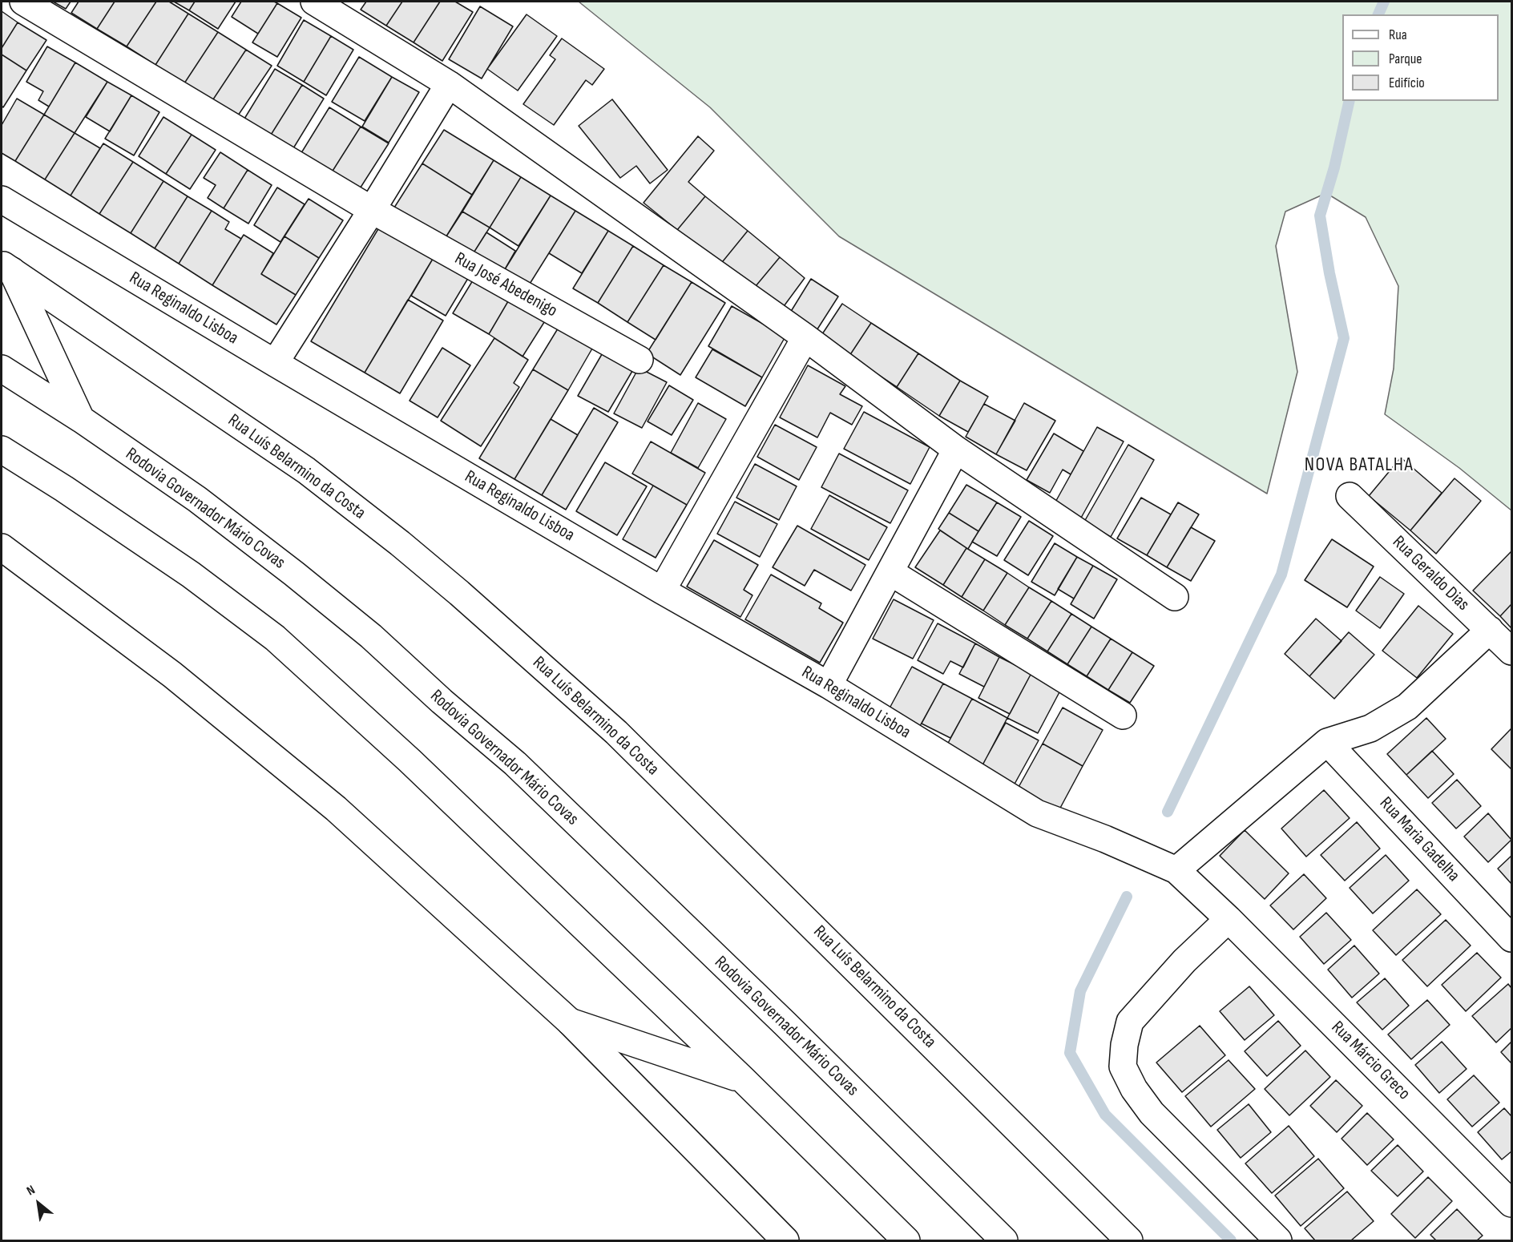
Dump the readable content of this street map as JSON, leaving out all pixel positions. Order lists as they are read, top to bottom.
{
  "streets": {
    "main road": [
      "Rua José Abedenigo",
      "Rua Reginaldo Lisboa",
      "Rua Luís Belarmino da Costa",
      "Rodovia Governador Mário Covas",
      "Rua Geraldo Dias",
      "Rua Maria Gadelha",
      "Rua Márcio Greco"
    ]
  },
  "crossings": [
    ["Rua Reginaldo Lisboa", "Rua Márcio Greco"]
  ],
  "districts": ["NOVA BATALHA"],
  "legend": ["Rua", "Parque", "Edifício"],
  "north": "top left"
}
